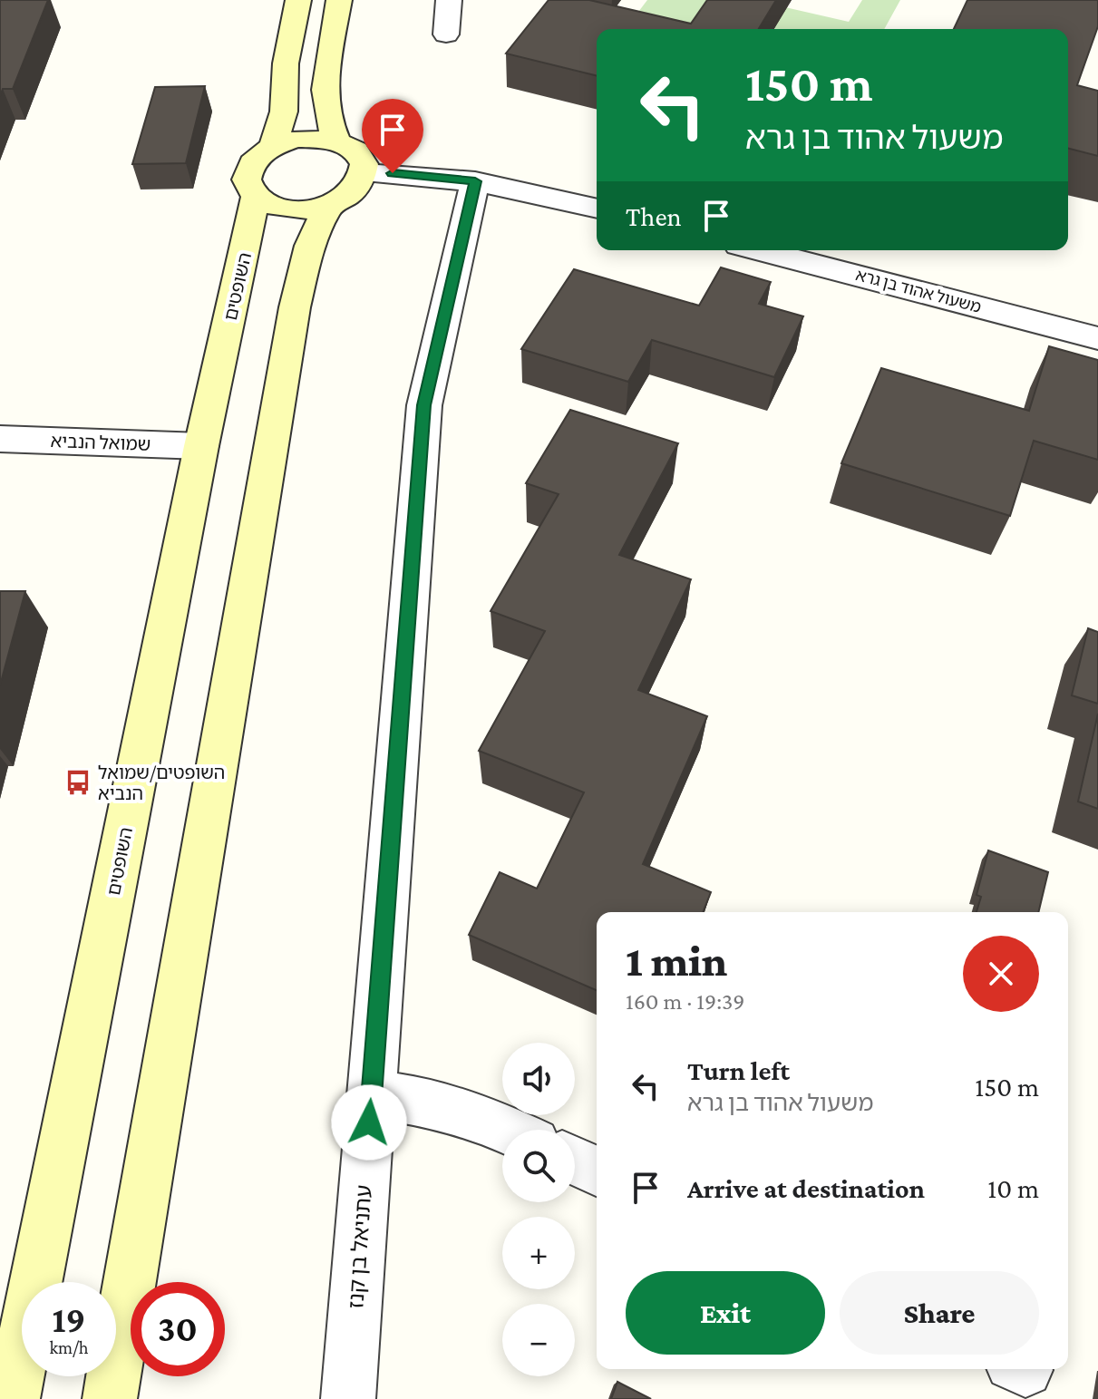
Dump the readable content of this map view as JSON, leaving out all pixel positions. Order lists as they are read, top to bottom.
{
  "streets": {
    "street": [
      "השופטים",
      "משעול אהוד בן גרא",
      "שמואל הנביא",
      "עתניאל בן קנז"
    ]
  },
  "crossings": [
    ["השופטים", "שמואל הנביא"]
  ],
  "places": {
    "bus stop": ["השופטים/שמואל הנביא"]
  },
  "page": {
    "turn": ["150 m", "משעול אהוד בן גרא"],
    "then": "Then",
    "heading": ["1 min", "160 m · 19:39"],
    "list": [
      {
        "name": "Turn left",
        "note": "משעול אהוד בן גרא",
        "value": "150 m"
      },
      {
        "name": "Arrive at destination",
        "value": "10 m"
      }
    ],
    "map_buttons": ["+", "−"],
    "buttons": ["Exit", "Share"],
    "speed": "19 km/h",
    "limit": "30"
  }
}
